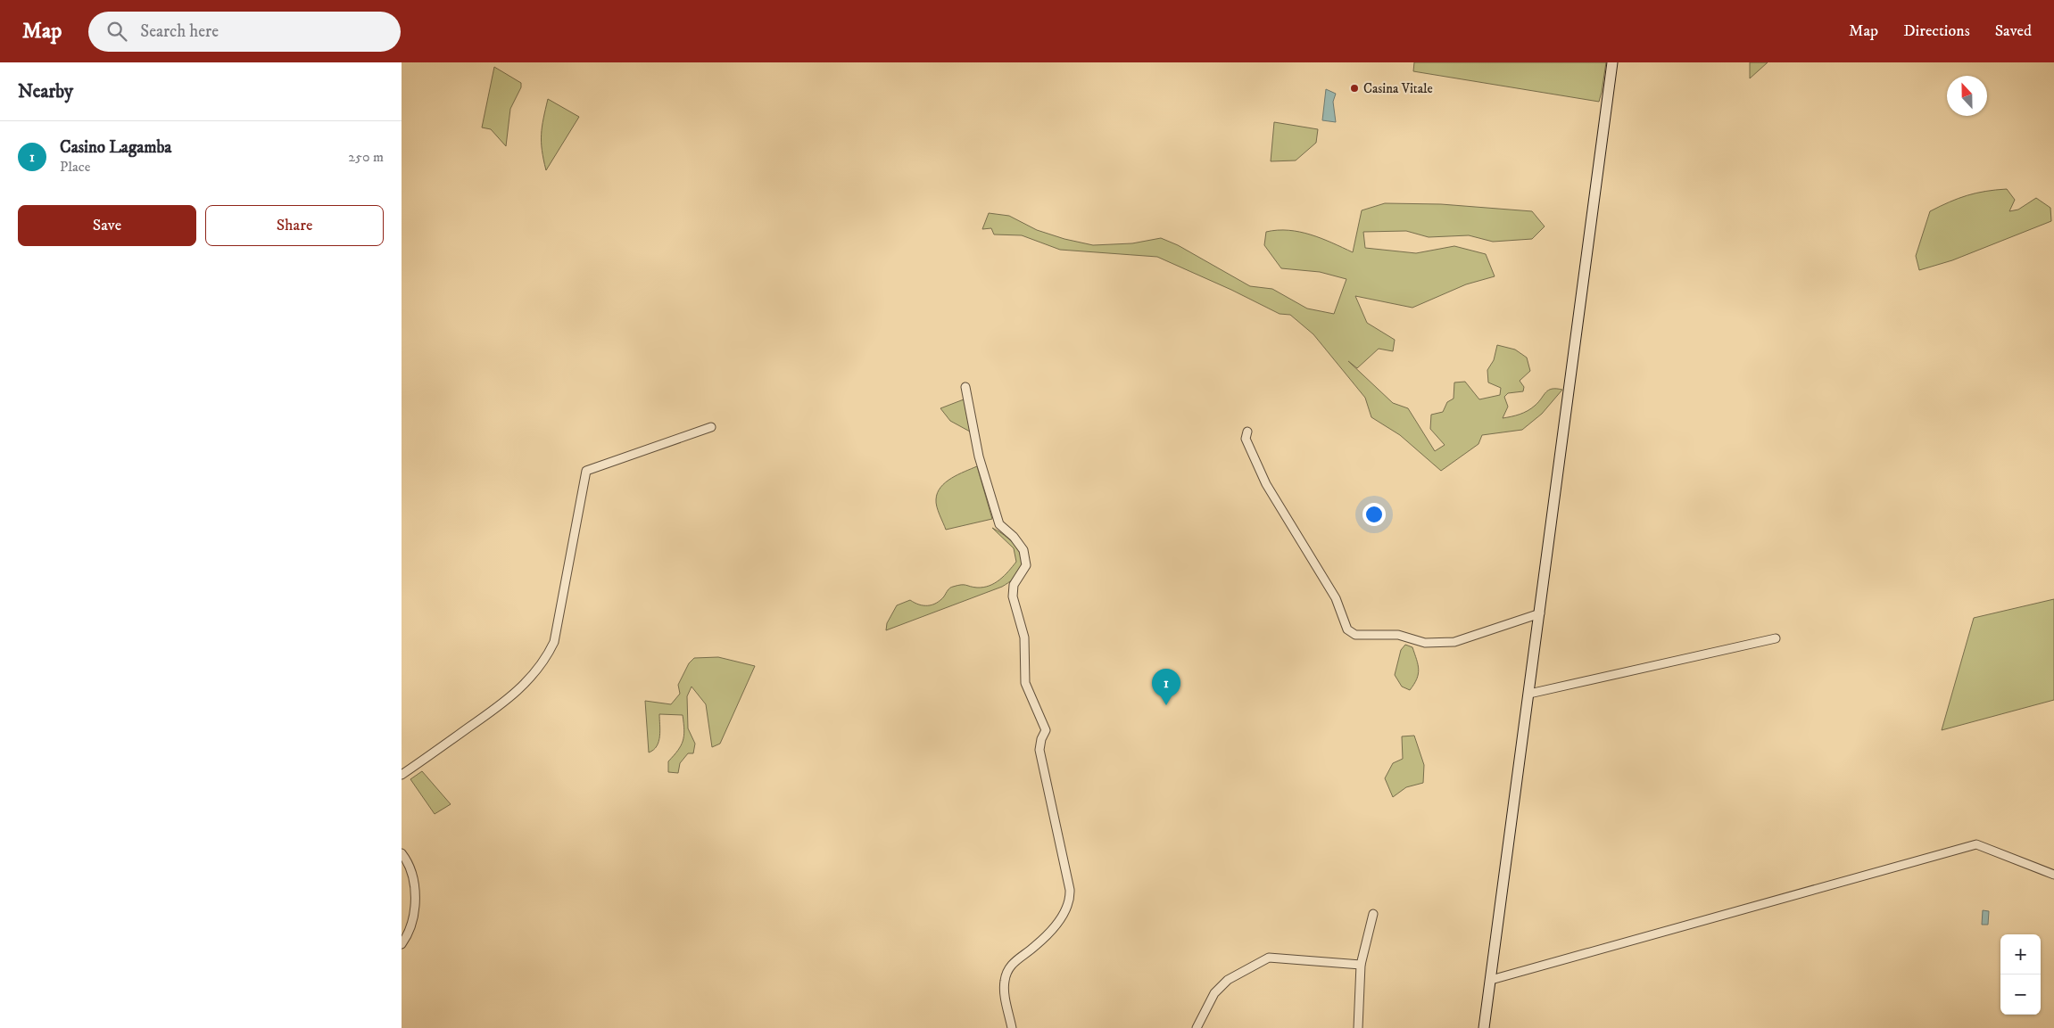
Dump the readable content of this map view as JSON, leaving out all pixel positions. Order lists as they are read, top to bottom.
{
  "places": ["Casina Vitale"],
  "north": "top",
  "page": {
    "header": "Map",
    "search": "Search here",
    "nav": ["Map", "Directions", "Saved"],
    "heading": "Nearby",
    "list": [
      {
        "mark": "1",
        "name": "Casino Lagamba",
        "note": "Place",
        "value": "250 m"
      }
    ],
    "buttons": ["Save", "Share"],
    "pins": "1",
    "map_buttons": ["+", "−"]
  }
}
